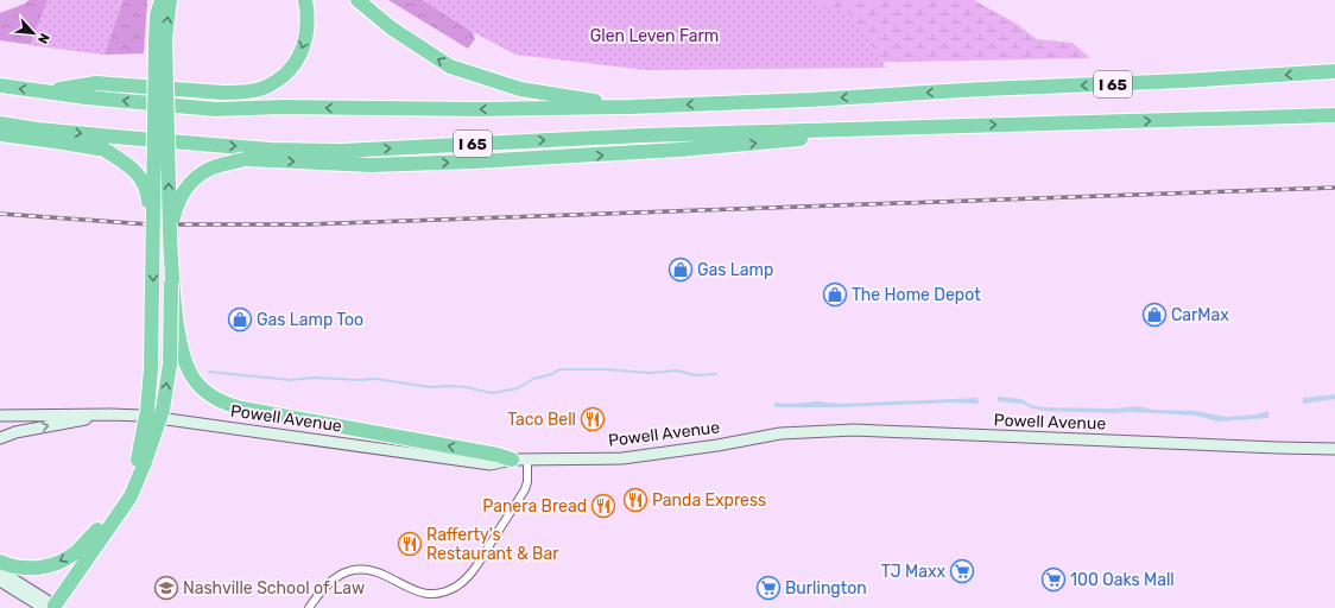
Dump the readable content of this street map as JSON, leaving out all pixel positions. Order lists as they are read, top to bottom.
{
  "streets": {
    "highway": ["I 65"],
    "main road": ["Powell Avenue"]
  },
  "parks": ["Glen Leven Farm"],
  "places": {
    "shop": [
      "Gas Lamp",
      "The Home Depot",
      "CarMax",
      "Gas Lamp Too"
    ],
    "restaurant": [
      "Taco Bell",
      "Panda Express",
      "Panera Bread",
      "Rafferty's Restaurant & Bar"
    ],
    "supermarket": ["TJ Maxx", "100 Oaks Mall", "Burlington"],
    "school or university": ["Nashville School of Law"]
  },
  "north": "bottom right"
}
